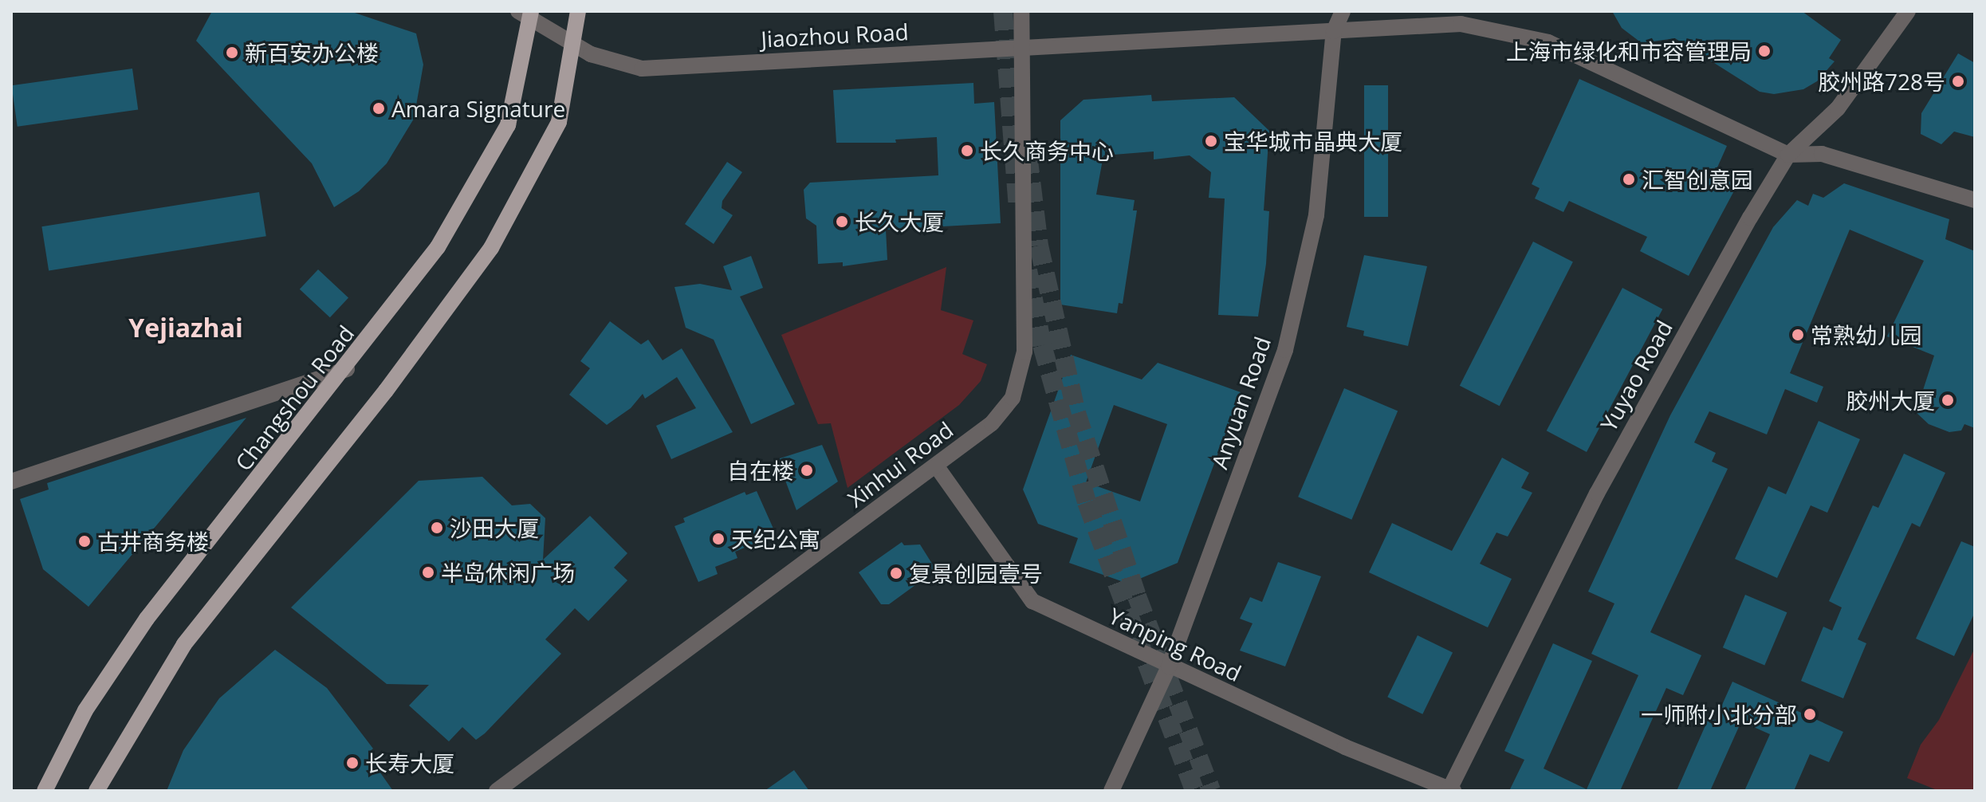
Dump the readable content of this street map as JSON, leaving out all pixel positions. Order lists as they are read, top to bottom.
{
  "streets": {
    "main road": ["Changshou Road"],
    "street": [
      "Jiaozhou Road",
      "Yuyao Road",
      "Anyuan Road",
      "Xinhui Road",
      "Yanping Road"
    ]
  },
  "crossings": [
    ["Jiaozhou Road", "Yuyao Road"],
    ["Jiaozhou Road", "Changshou Road"],
    ["Jiaozhou Road", "Anyuan Road"],
    ["Jiaozhou Road", "Xinhui Road"],
    ["Yuyao Road", "Yanping Road"],
    ["Anyuan Road", "Yanping Road"],
    ["Xinhui Road", "Yanping Road"]
  ],
  "districts": ["Yejiazhai"],
  "places": [
    "上海市绿化和市容管理局",
    "新百安办公楼",
    "胶州路728号",
    "Amara Signature",
    "宝华城市晶典大厦",
    "长久商务中心",
    "汇智创意园",
    "长久大厦",
    "常熟幼儿园",
    "胶州大厦",
    "自在楼",
    "沙田大厦",
    "天纪公寓",
    "古井商务楼",
    "半岛休闲广场",
    "复景创园壹号",
    "一师附小北分部",
    "长寿大厦"
  ]
}
